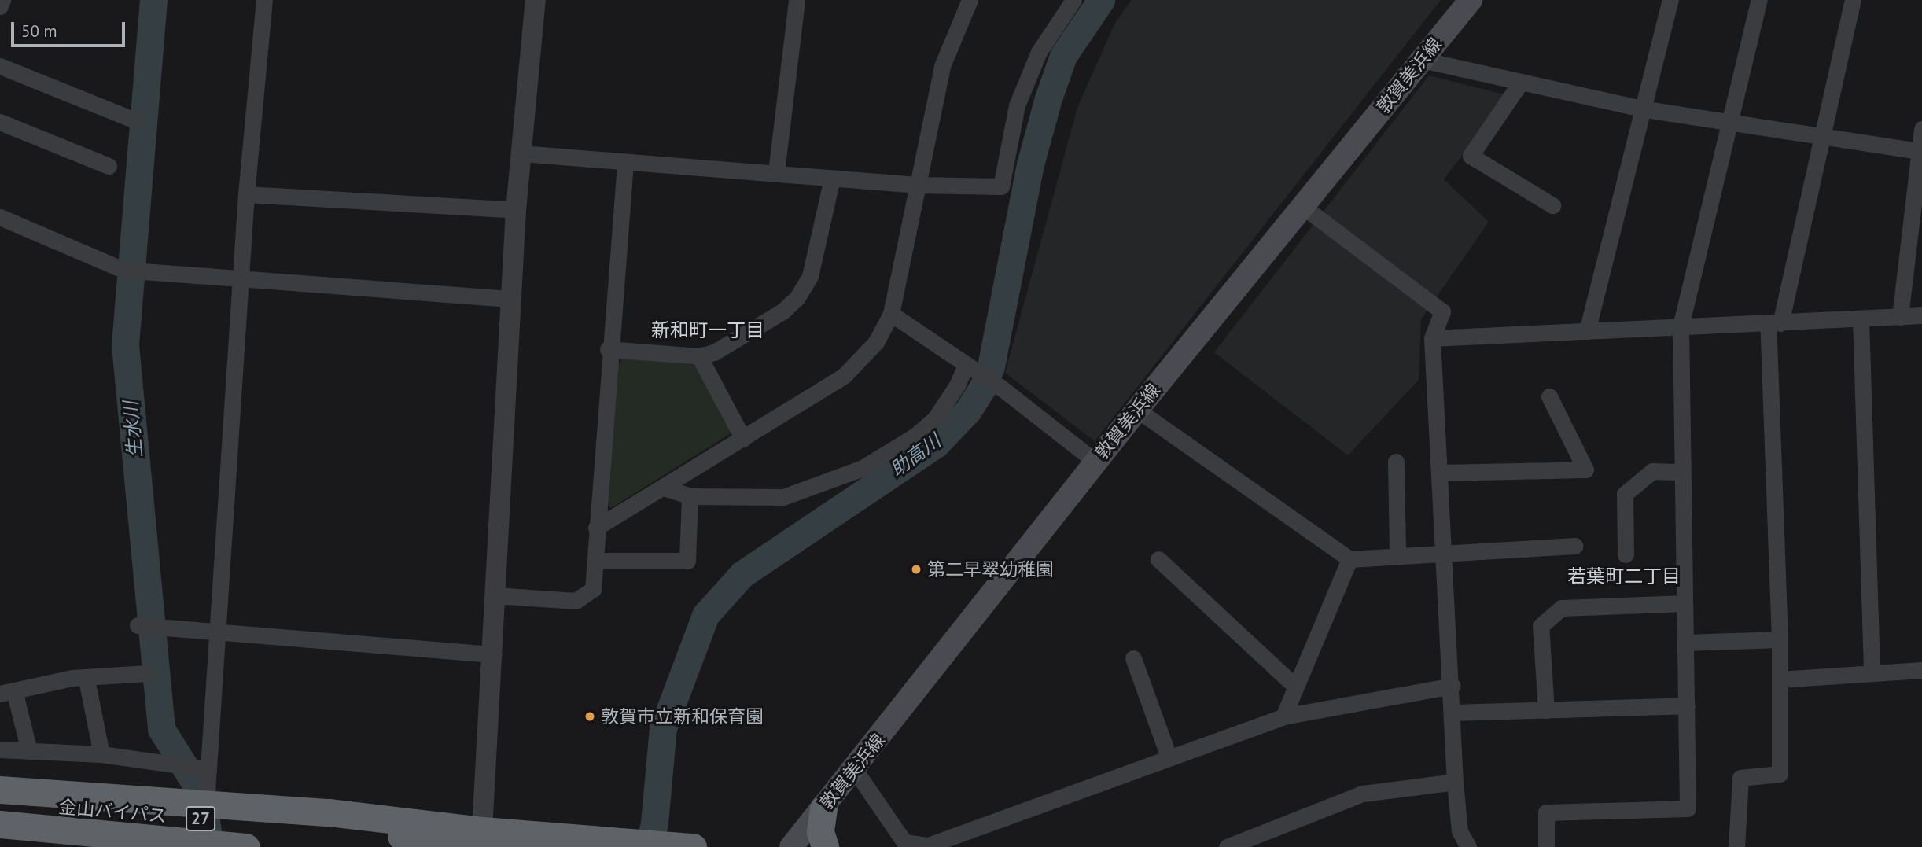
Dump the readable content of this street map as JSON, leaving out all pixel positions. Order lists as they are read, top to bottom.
{
  "streets": {
    "highway": ["金山バイパス", "27"],
    "main road": ["敦賀美浜線"]
  },
  "districts": ["新和町一丁目", "若葉町二丁目"],
  "water": ["生水川", "助高川"],
  "places": ["第二早翠幼稚園", "敦賀市立新和保育園"],
  "scale_bar": "50 m"
}
